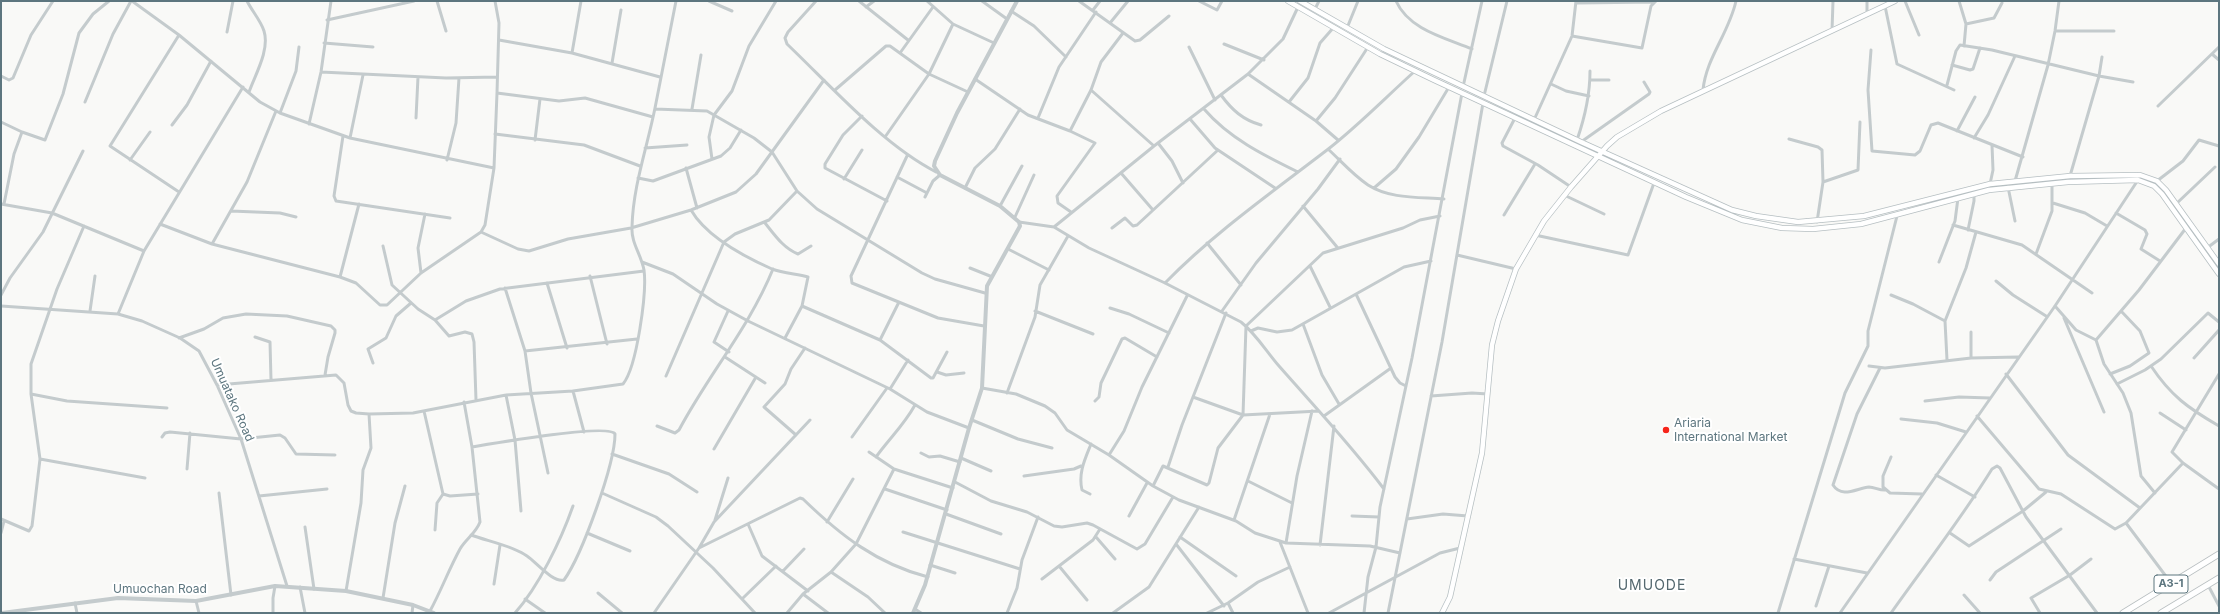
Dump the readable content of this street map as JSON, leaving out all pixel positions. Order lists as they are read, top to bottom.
{
  "streets": {
    "highway": ["A3-1"],
    "street": ["Umuatako Road", "Umuochan Road"]
  },
  "crossings": [
    ["Umuatako Road", "Umuochan Road"]
  ],
  "districts": ["UMUODE"],
  "places": ["Ariaria International Market"]
}
